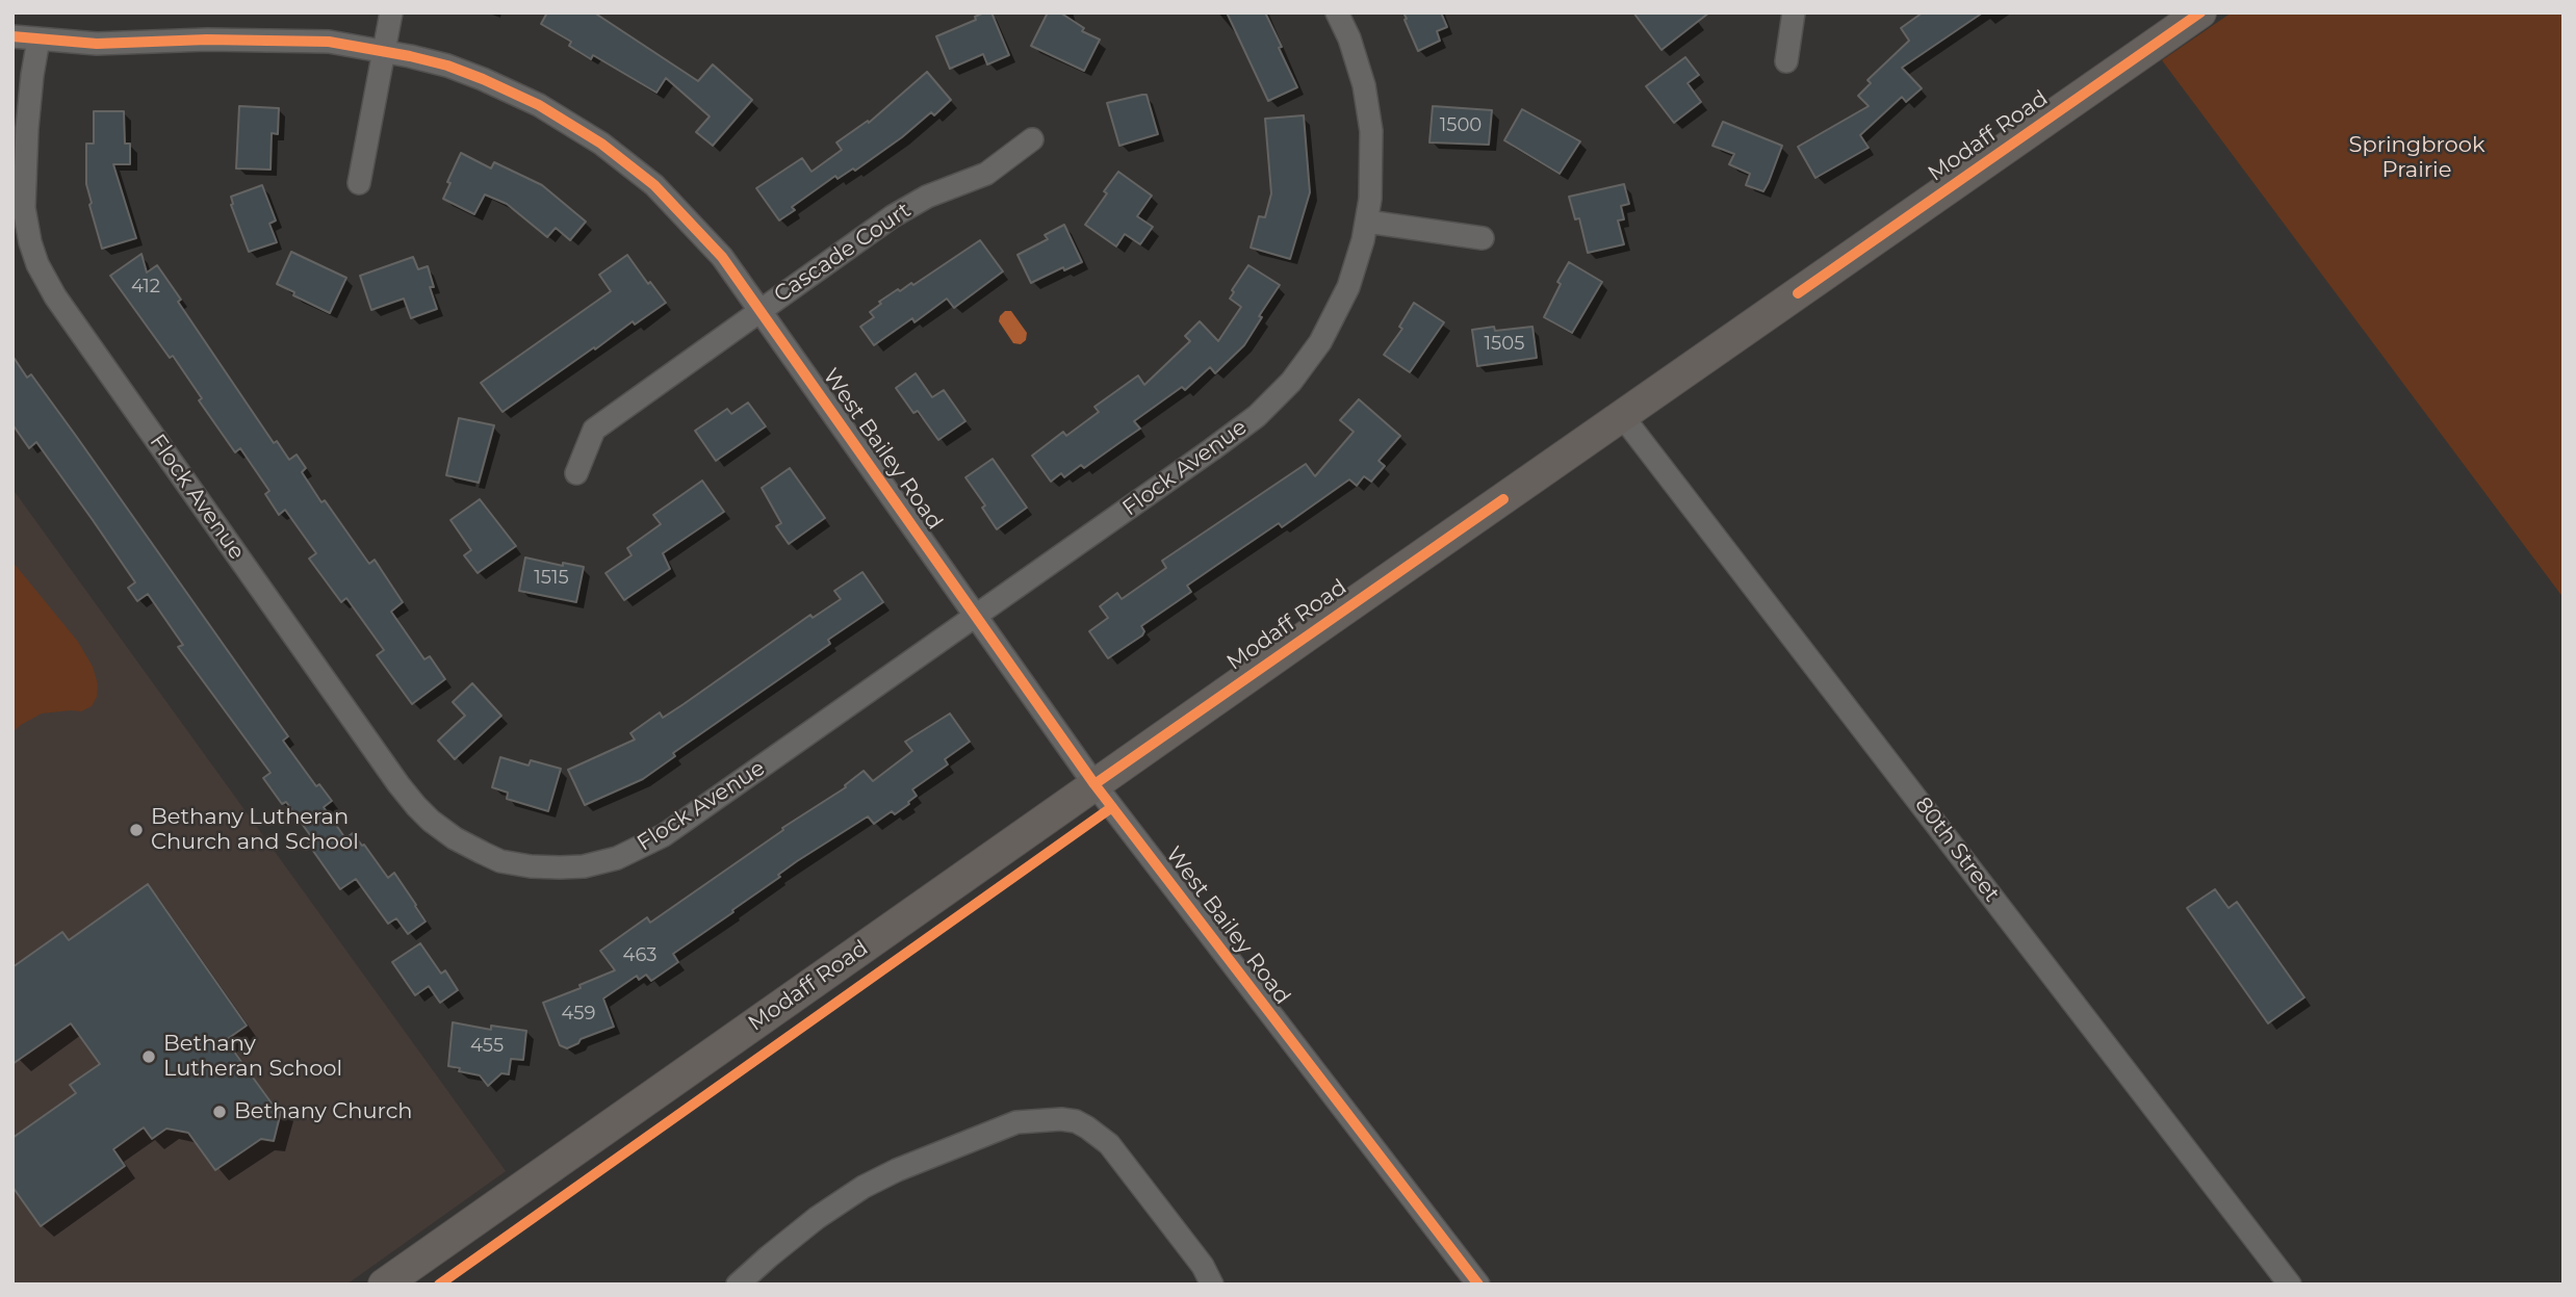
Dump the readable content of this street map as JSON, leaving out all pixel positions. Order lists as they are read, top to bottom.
{
  "streets": {
    "street": [
      "Modaff Road",
      "Cascade Court",
      "West Bailey Road",
      "Flock Avenue",
      "80th Street"
    ]
  },
  "crossings": [
    ["Modaff Road", "West Bailey Road"],
    ["Modaff Road", "80th Street"],
    ["Cascade Court", "West Bailey Road"],
    ["West Bailey Road", "Flock Avenue"]
  ],
  "parks": ["Springbrook Prairie"],
  "places": ["Bethany Lutheran Church and School", "Bethany Lutheran School", "Bethany Church"],
  "house_numbers": [
    "1500",
    "412",
    "1505",
    "1515",
    "463",
    "459",
    "455"
  ]
}
